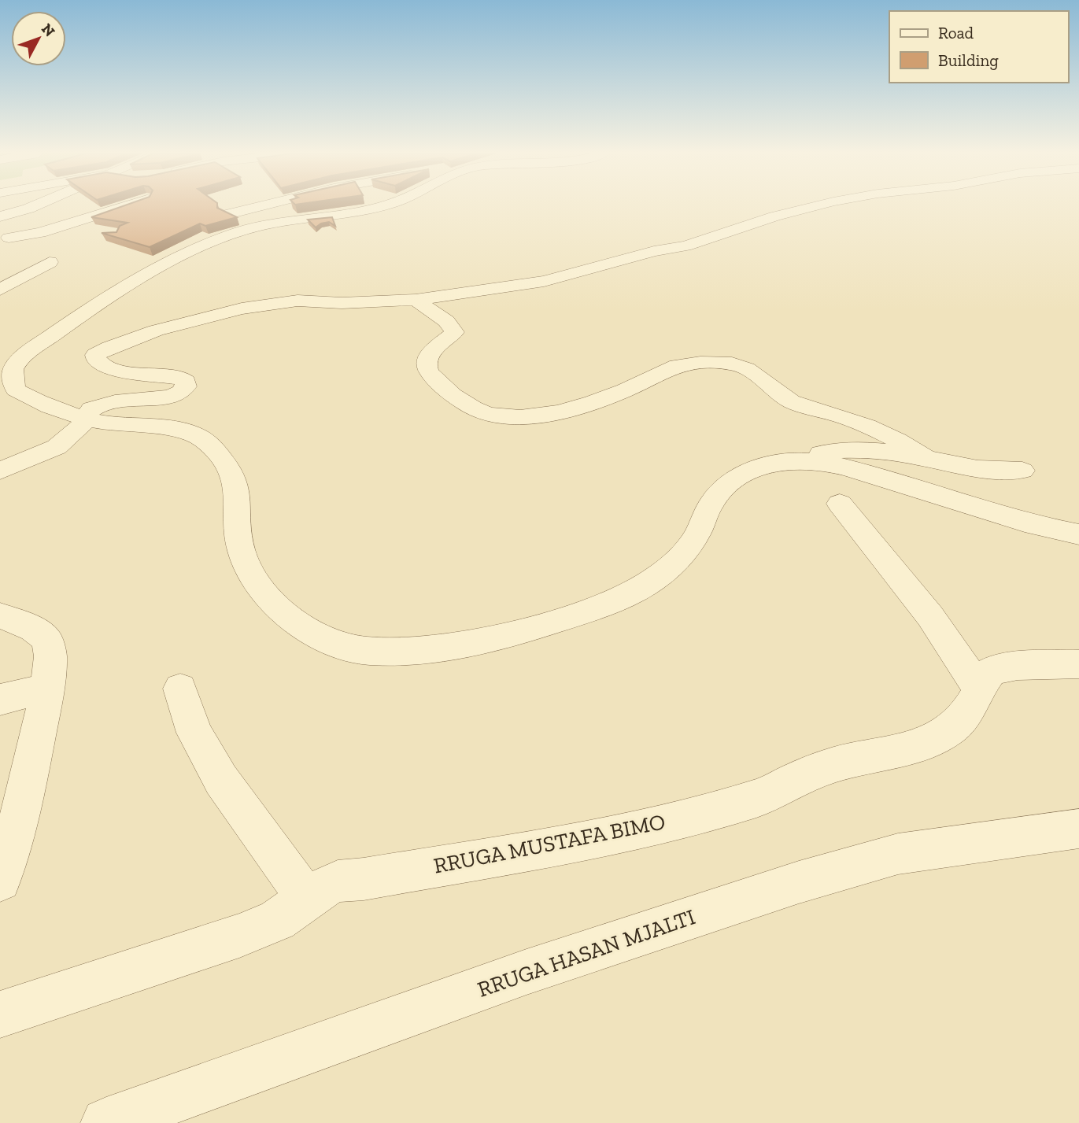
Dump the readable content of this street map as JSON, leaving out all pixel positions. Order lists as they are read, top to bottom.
{
  "streets": {
    "street": ["RRUGA MUSTAFA BIMO", "RRUGA HASAN MJALTI"]
  },
  "legend": ["Road", "Building"],
  "north": "top right"
}
